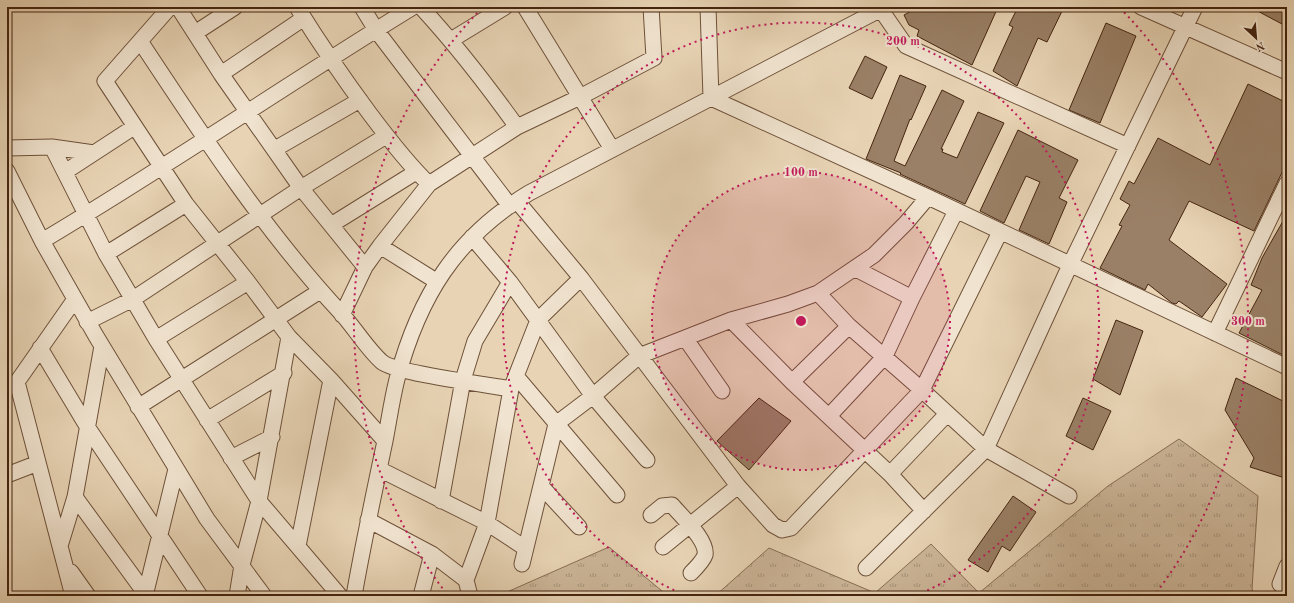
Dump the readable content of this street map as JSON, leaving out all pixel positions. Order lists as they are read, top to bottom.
{
  "north": "bottom right",
  "rings": ["200 m", "100 m", "300 m"]
}
